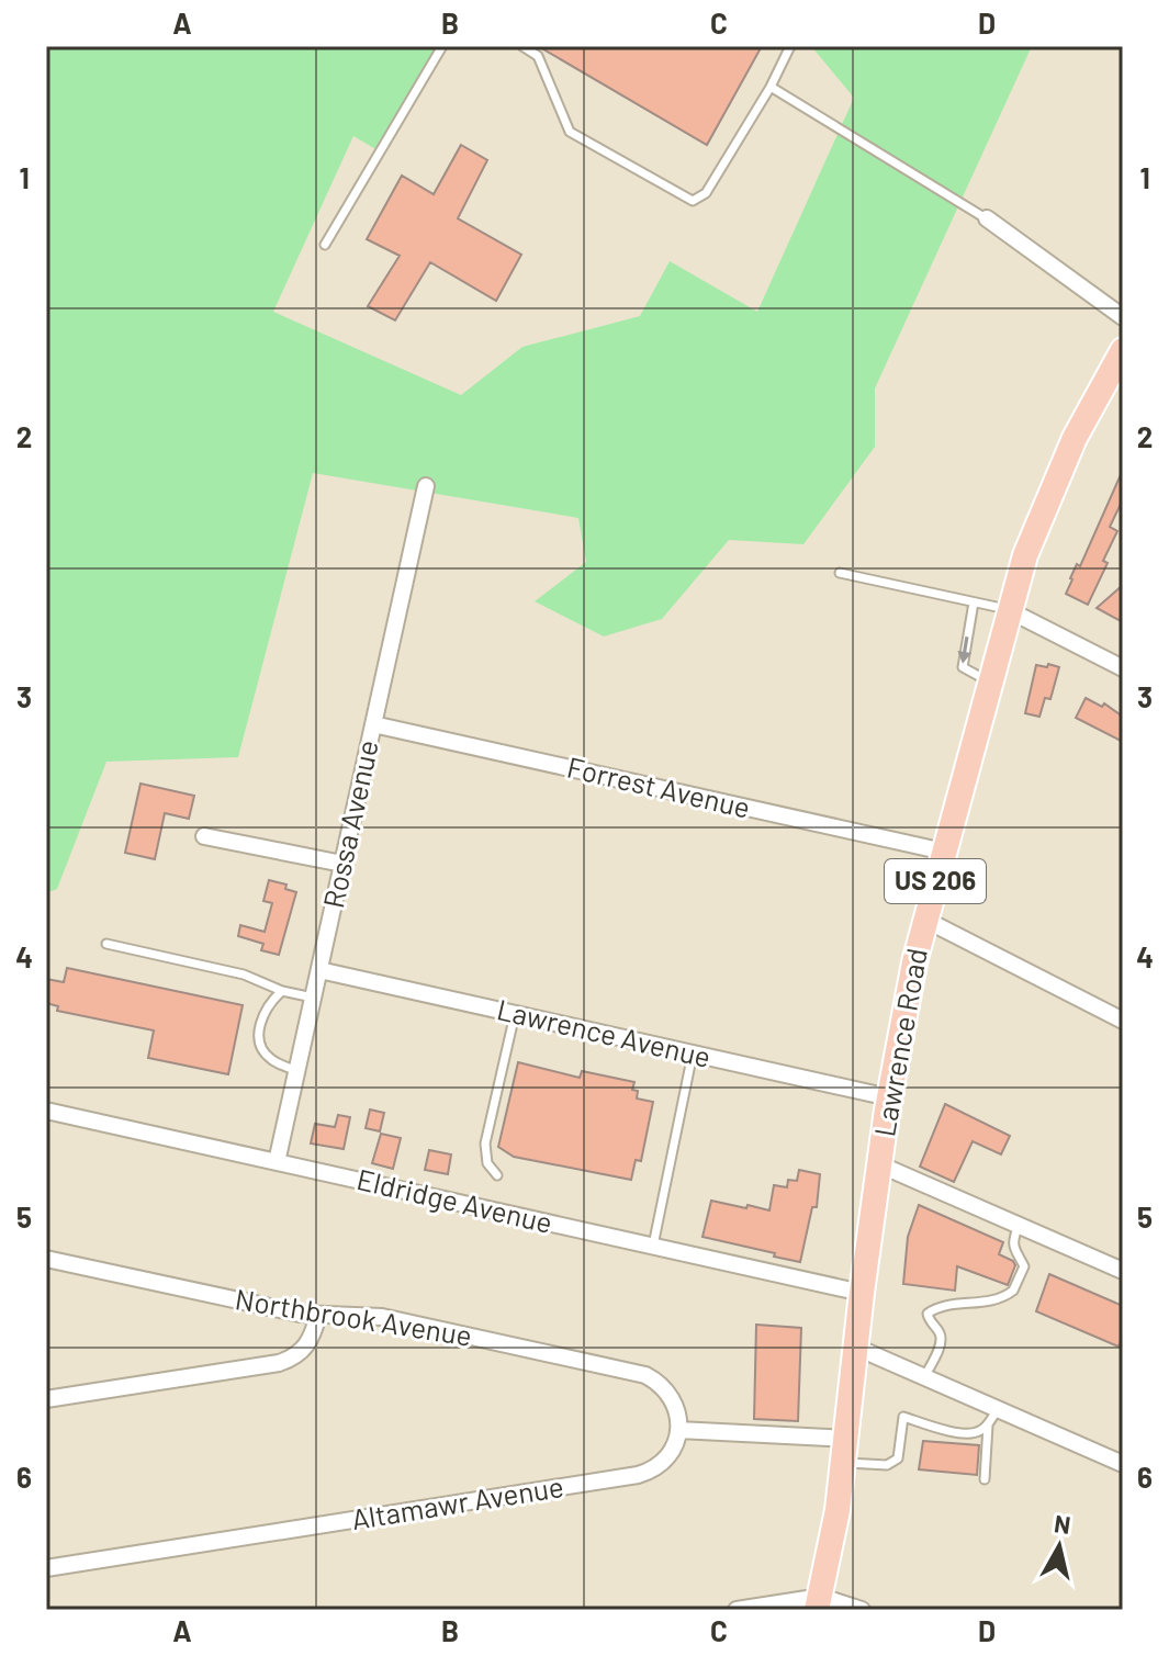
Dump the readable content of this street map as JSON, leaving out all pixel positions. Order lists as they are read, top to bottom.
{
  "streets": {
    "main road": ["US 206", "Lawrence Road"],
    "street": [
      "Forrest Avenue",
      "Rossa Avenue",
      "Lawrence Avenue",
      "Eldridge Avenue",
      "Northbrook Avenue",
      "Altamawr Avenue"
    ]
  },
  "crossings": [
    ["Forrest Avenue", "Rossa Avenue"],
    ["Forrest Avenue", "Lawrence Road"],
    ["Rossa Avenue", "Lawrence Avenue"],
    ["Rossa Avenue", "Eldridge Avenue"],
    ["Lawrence Avenue", "Lawrence Road"],
    ["Lawrence Road", "Eldridge Avenue"],
    ["Northbrook Avenue", "Altamawr Avenue"]
  ],
  "north": "top",
  "grid": {
    "columns": [
      "A",
      "B",
      "C",
      "D"
    ],
    "rows": [
      "1",
      "2",
      "3",
      "4",
      "5",
      "6"
    ]
  }
}
